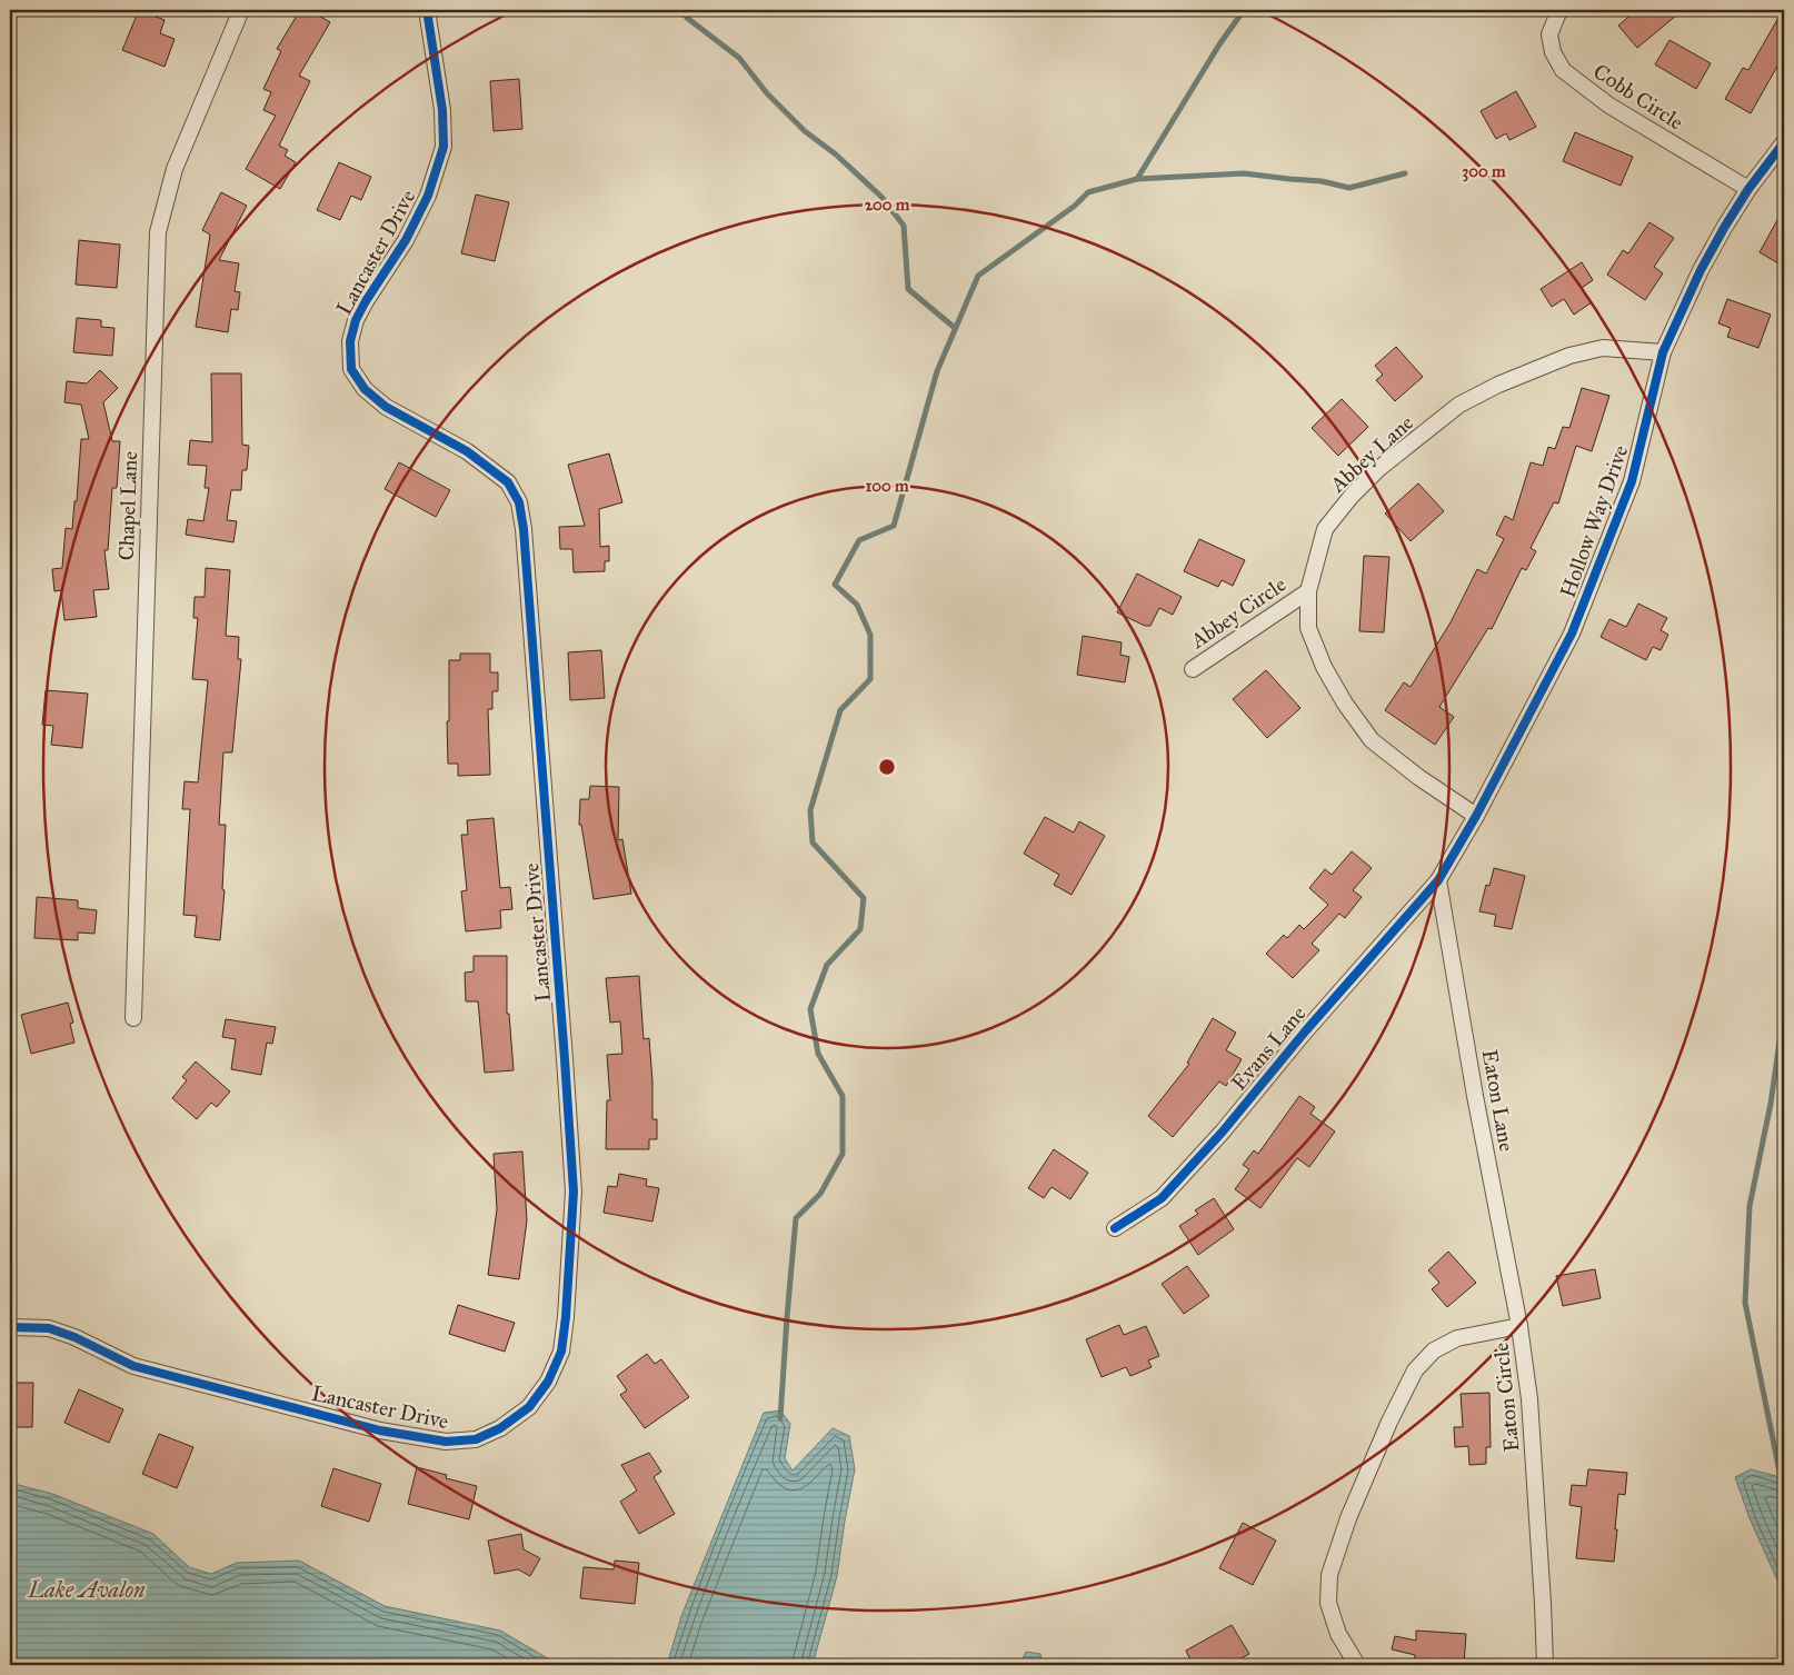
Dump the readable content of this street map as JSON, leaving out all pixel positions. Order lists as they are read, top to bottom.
{
  "streets": {
    "street": [
      "Cobb Circle",
      "Lancaster Drive",
      "Abbey Lane",
      "Chapel Lane",
      "Hollow Way Drive",
      "Abbey Circle",
      "Evans Lane",
      "Eaton Lane",
      "Eaton Circle"
    ]
  },
  "crossings": [
    ["Cobb Circle", "Hollow Way Drive"],
    ["Abbey Lane", "Hollow Way Drive"],
    ["Abbey Lane", "Abbey Circle"],
    ["Hollow Way Drive", "Evans Lane"],
    ["Hollow Way Drive", "Eaton Lane"],
    ["Evans Lane", "Eaton Lane"],
    ["Eaton Lane", "Eaton Circle"]
  ],
  "water": ["Lake Avalon"],
  "rings": ["300 m", "200 m", "100 m"]
}
